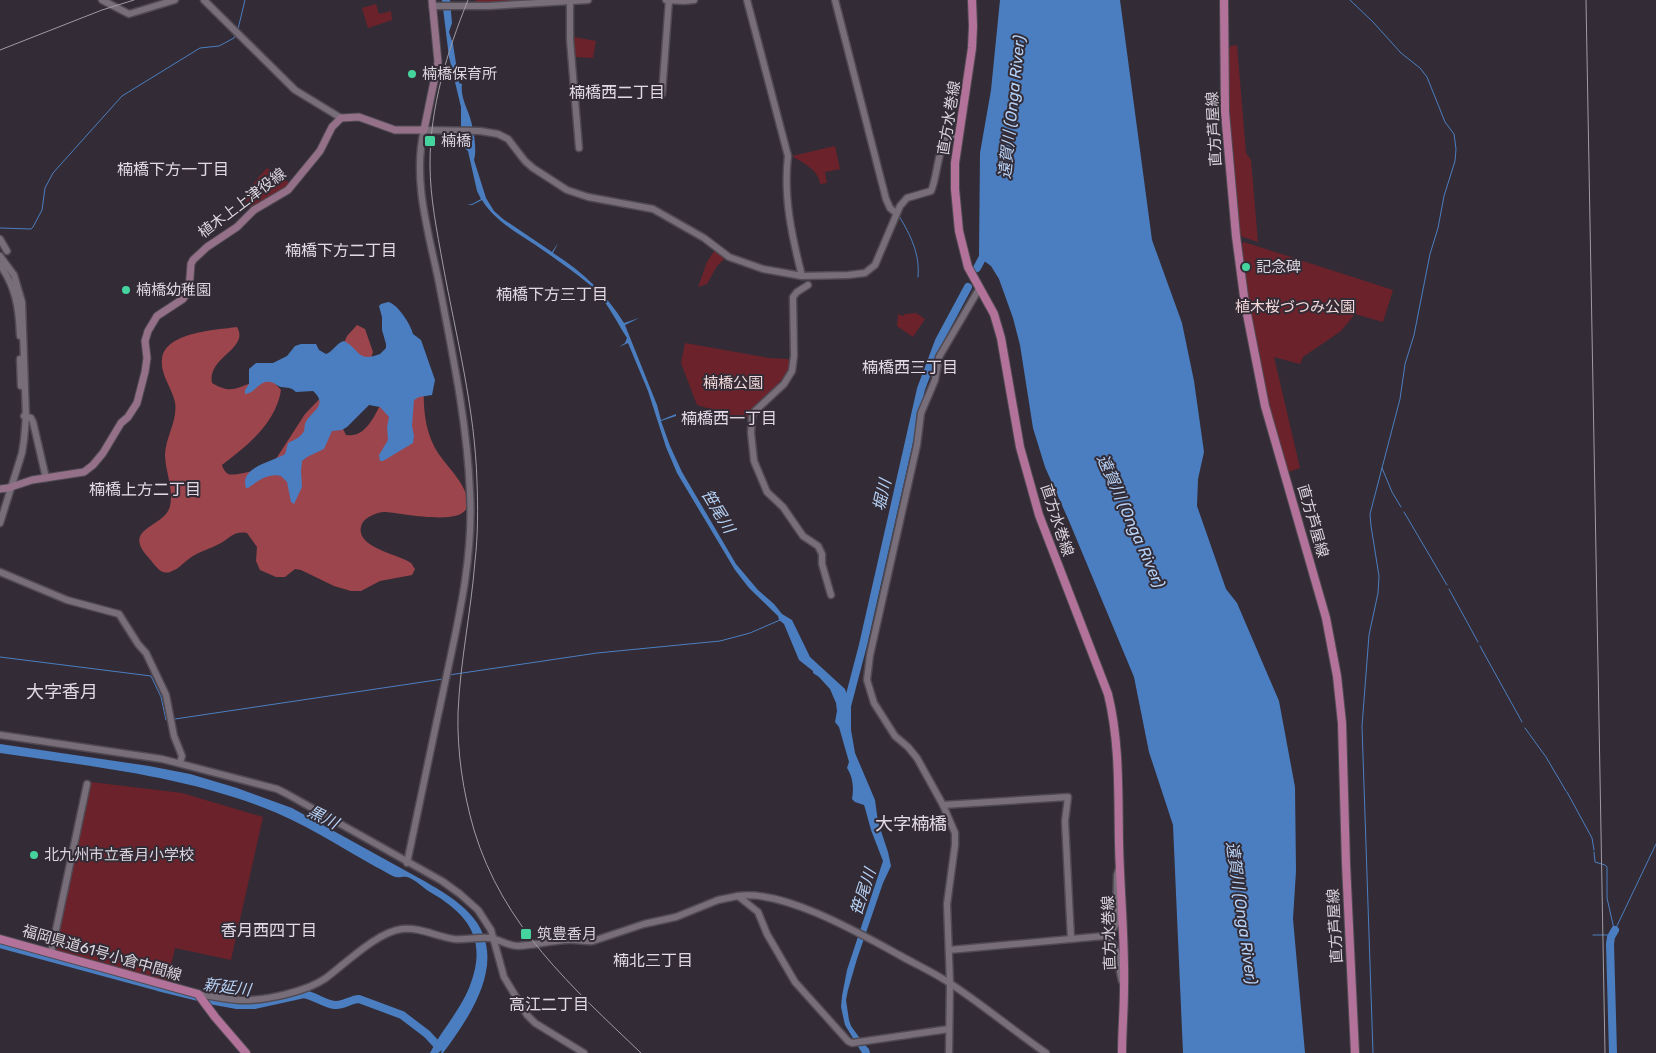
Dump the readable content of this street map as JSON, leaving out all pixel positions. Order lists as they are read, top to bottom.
{
  "streets": {
    "main road": [
      "直方水巻線",
      "直方芦屋線",
      "植木上上津役線",
      "福岡県道61号小倉中間線"
    ]
  },
  "districts": [
    "楠橋西二丁目",
    "楠橋下方一丁目",
    "楠橋下方二丁目",
    "楠橋下方三丁目",
    "楠橋西三丁目",
    "楠橋西一丁目",
    "楠橋上方二丁目",
    "大字香月",
    "大字楠橋",
    "香月西四丁目",
    "楠北三丁目",
    "高江二丁目"
  ],
  "water": [
    "遠賀川 (Onga River)",
    "堀川",
    "笹尾川",
    "黒川",
    "新延川"
  ],
  "parks": ["植木桜づつみ公園", "楠橋公園"],
  "places": {
    "other": [
      "楠橋保育所",
      "記念碑",
      "楠橋幼稚園",
      "北九州市立香月小学校"
    ],
    "transit": ["楠橋", "筑豊香月"]
  }
}
